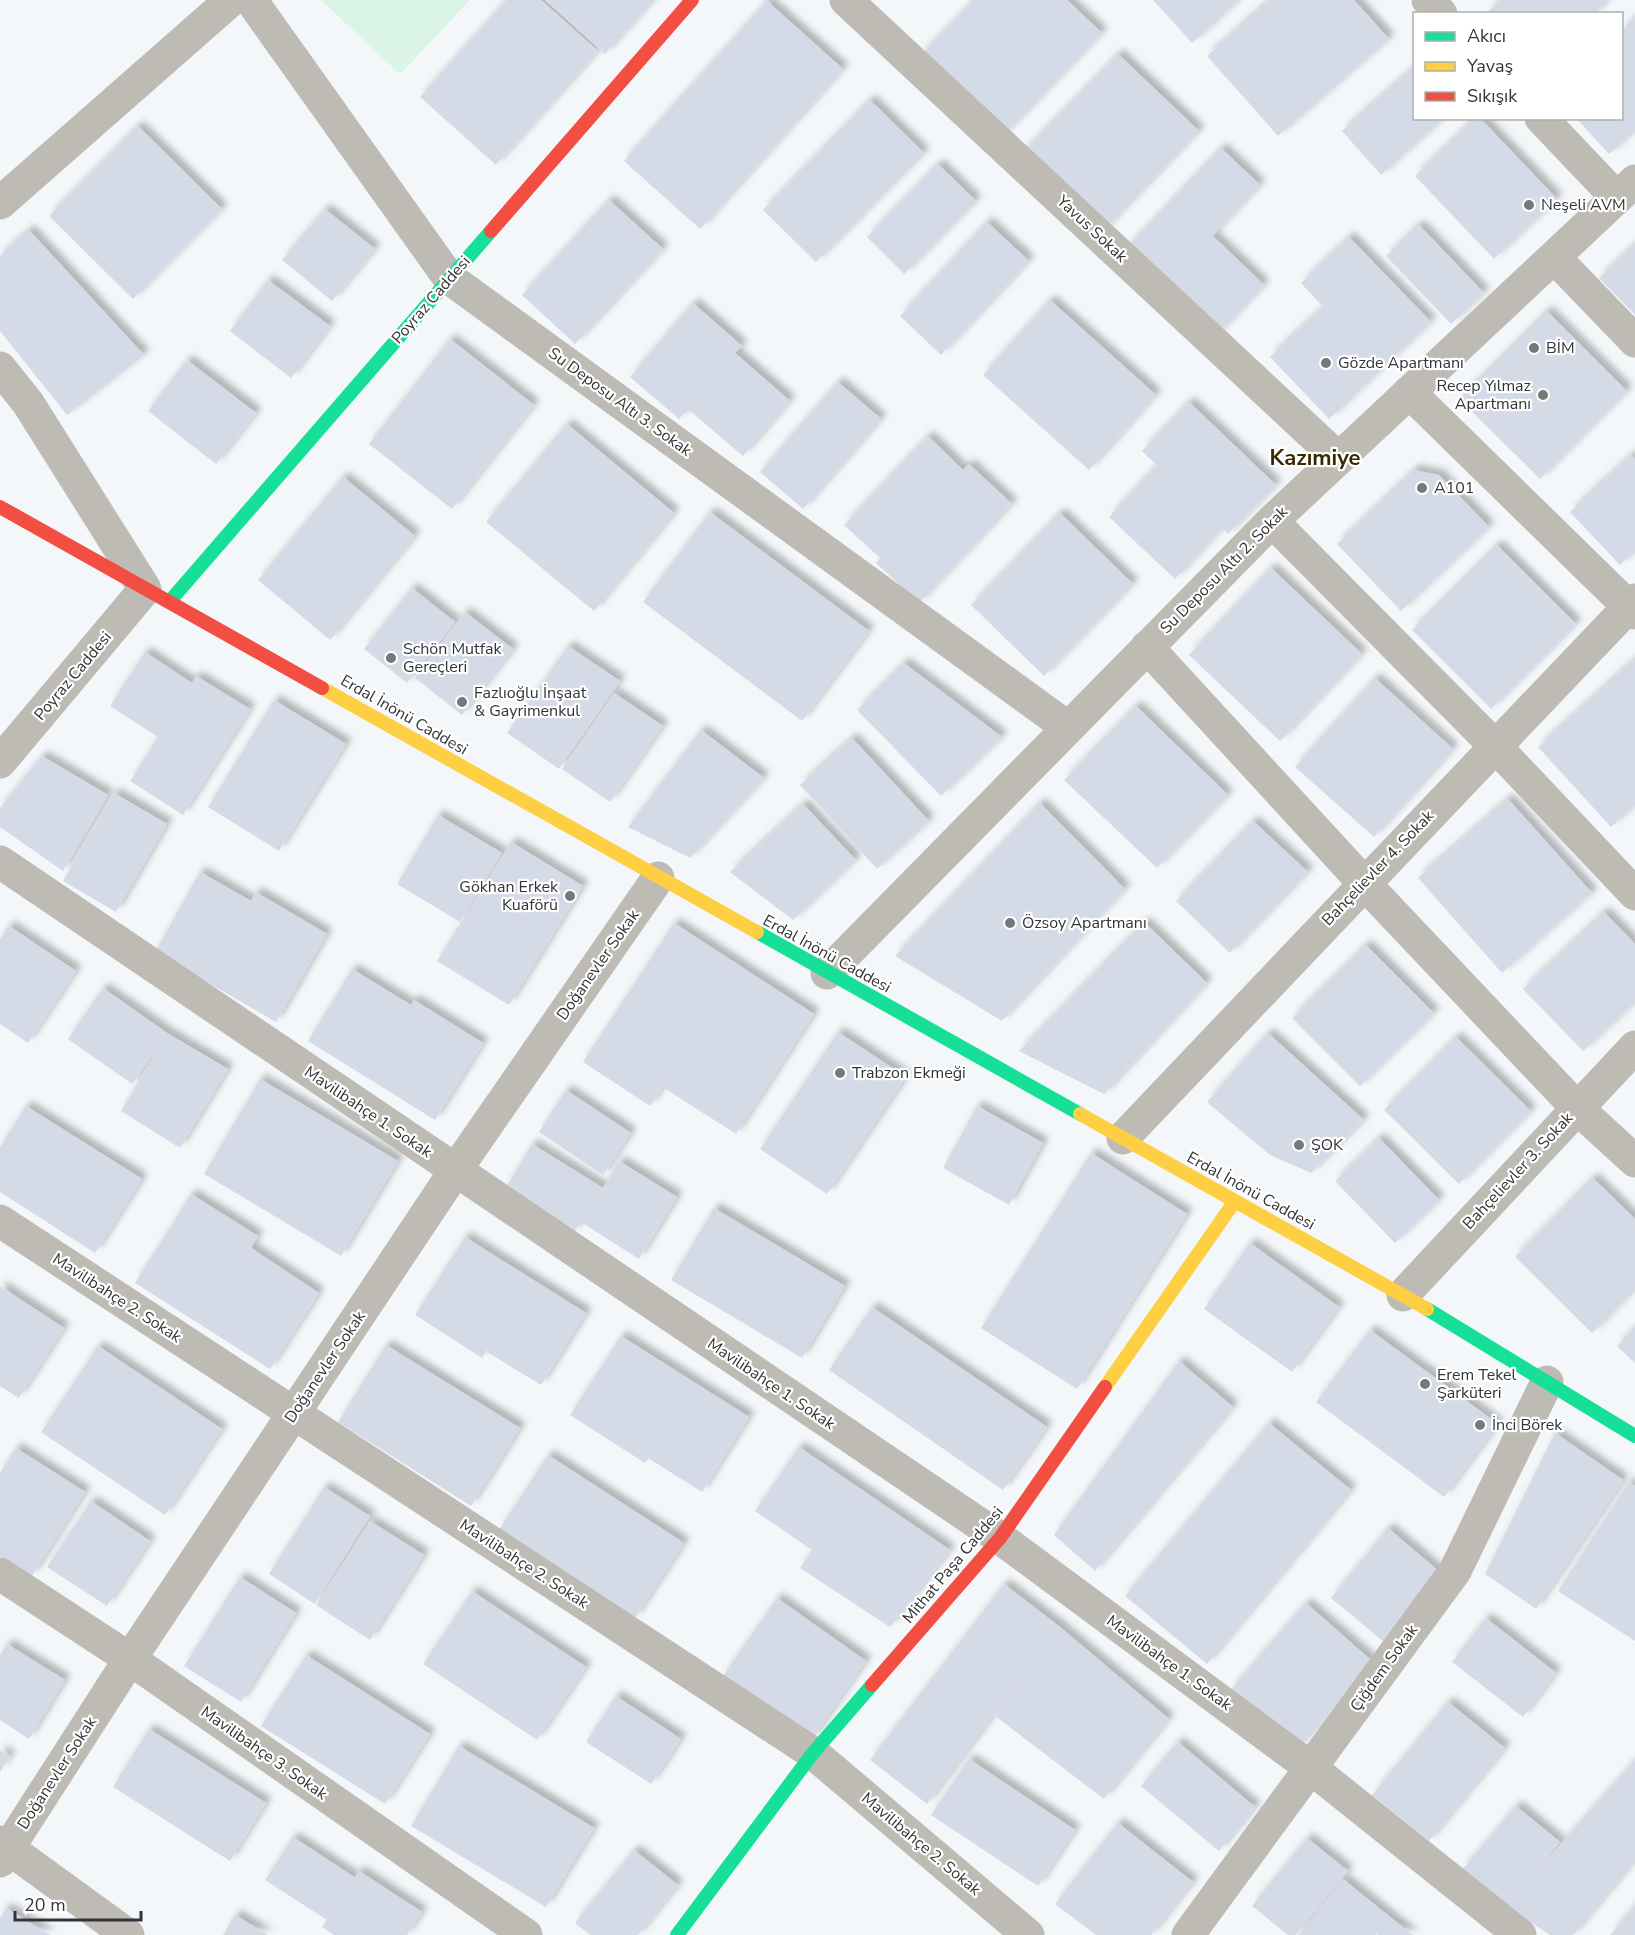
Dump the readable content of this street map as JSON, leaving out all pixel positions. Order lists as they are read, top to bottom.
{
  "streets": {
    "main road": ["Poyraz Caddesi", "Erdal İnönü Caddesi", "Mithat Paşa Caddesi"],
    "street": [
      "Yavus Sokak",
      "Su Deposu Altı 3. Sokak",
      "Su Deposu Altı 2. Sokak",
      "Bahçelievler 4. Sokak",
      "Doğanevler Sokak",
      "Mavilibahçe 1. Sokak",
      "Bahçelievler 3. Sokak",
      "Mavilibahçe 2. Sokak",
      "Çiğdem Sokak",
      "Mavilibahçe 3. Sokak"
    ]
  },
  "crossings": [
    ["Yavus Sokak", "Su Deposu Altı 2. Sokak"],
    ["Poyraz Caddesi", "Su Deposu Altı 3. Sokak"],
    ["Poyraz Caddesi", "Erdal İnönü Caddesi"],
    ["Su Deposu Altı 3. Sokak", "Su Deposu Altı 2. Sokak"],
    ["Su Deposu Altı 2. Sokak", "Erdal İnönü Caddesi"],
    ["Erdal İnönü Caddesi", "Bahçelievler 4. Sokak"],
    ["Erdal İnönü Caddesi", "Doğanevler Sokak"],
    ["Erdal İnönü Caddesi", "Bahçelievler 3. Sokak"],
    ["Erdal İnönü Caddesi", "Mithat Paşa Caddesi"],
    ["Erdal İnönü Caddesi", "Çiğdem Sokak"],
    ["Doğanevler Sokak", "Mavilibahçe 1. Sokak"],
    ["Doğanevler Sokak", "Mavilibahçe 2. Sokak"],
    ["Doğanevler Sokak", "Mavilibahçe 3. Sokak"],
    ["Mavilibahçe 1. Sokak", "Mithat Paşa Caddesi"],
    ["Mavilibahçe 1. Sokak", "Çiğdem Sokak"],
    ["Mavilibahçe 2. Sokak", "Mithat Paşa Caddesi"]
  ],
  "districts": ["Kazımiye"],
  "places": [
    "Neşeli AVM",
    "BİM",
    "Gözde Apartmanı",
    "Recep Yılmaz Apartmanı",
    "A101",
    "Schön Mutfak Gereçleri",
    "Fazlıoğlu İnşaat & Gayrimenkul",
    "Gökhan Erkek Kuaförü",
    "Özsoy Apartmanı",
    "Trabzon Ekmeği",
    "ŞOK",
    "Erem Tekel Şarküteri",
    "İnci Börek"
  ],
  "legend": ["Akıcı", "Yavaş", "Sıkışık"],
  "scale_bar": "20 m"
}
